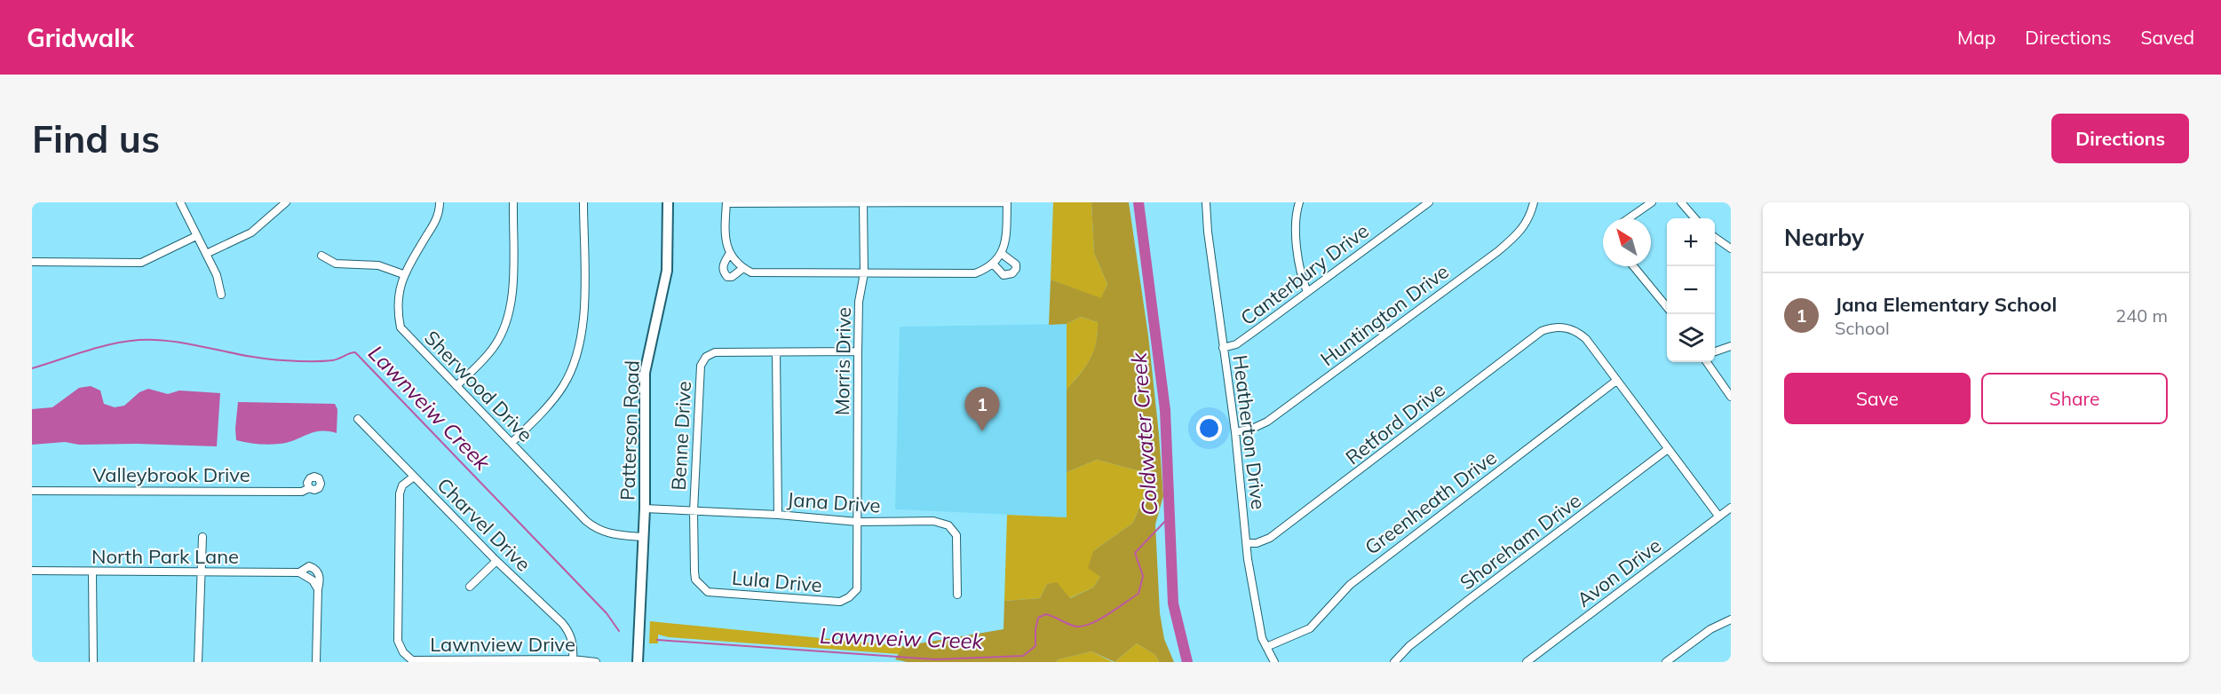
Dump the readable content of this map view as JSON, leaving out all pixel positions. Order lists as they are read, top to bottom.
{
  "streets": {
    "main road": ["Patterson Road"],
    "street": [
      "Canterbury Drive",
      "Huntington Drive",
      "Morris Drive",
      "Sherwood Drive",
      "Retford Drive",
      "Heatherton Drive",
      "Benne Drive",
      "Valleybrook Drive",
      "Jana Drive",
      "Greenheath Drive",
      "Charvel Drive",
      "Shoreham Drive",
      "North Park Lane",
      "Avon Drive",
      "Lula Drive",
      "Lawnview Drive"
    ]
  },
  "crossings": [
    ["Canterbury Drive", "Heatherton Drive"],
    ["Huntington Drive", "Heatherton Drive"],
    ["Morris Drive", "Benne Drive"],
    ["Morris Drive", "Jana Drive"],
    ["Morris Drive", "Lula Drive"],
    ["Sherwood Drive", "Patterson Road"],
    ["Retford Drive", "Heatherton Drive"],
    ["Retford Drive", "Greenheath Drive"],
    ["Patterson Road", "Jana Drive"],
    ["Heatherton Drive", "Greenheath Drive"],
    ["Benne Drive", "Jana Drive"],
    ["Benne Drive", "Lula Drive"],
    ["Jana Drive", "Lula Drive"],
    ["Charvel Drive", "Lawnview Drive"]
  ],
  "water": ["Lawnveiw Creek", "Coldwater Creek"],
  "north": "top left",
  "page": {
    "header": "Gridwalk",
    "nav": ["Map", "Directions", "Saved"],
    "buttons": [
      "Directions",
      ["Save", "Share"]
    ],
    "title": "Find us",
    "heading": "Nearby",
    "map_buttons": ["+", "−"],
    "list": [
      {
        "mark": "1",
        "name": "Jana Elementary School",
        "note": "School",
        "value": "240 m"
      }
    ],
    "pins": "1"
  }
}
